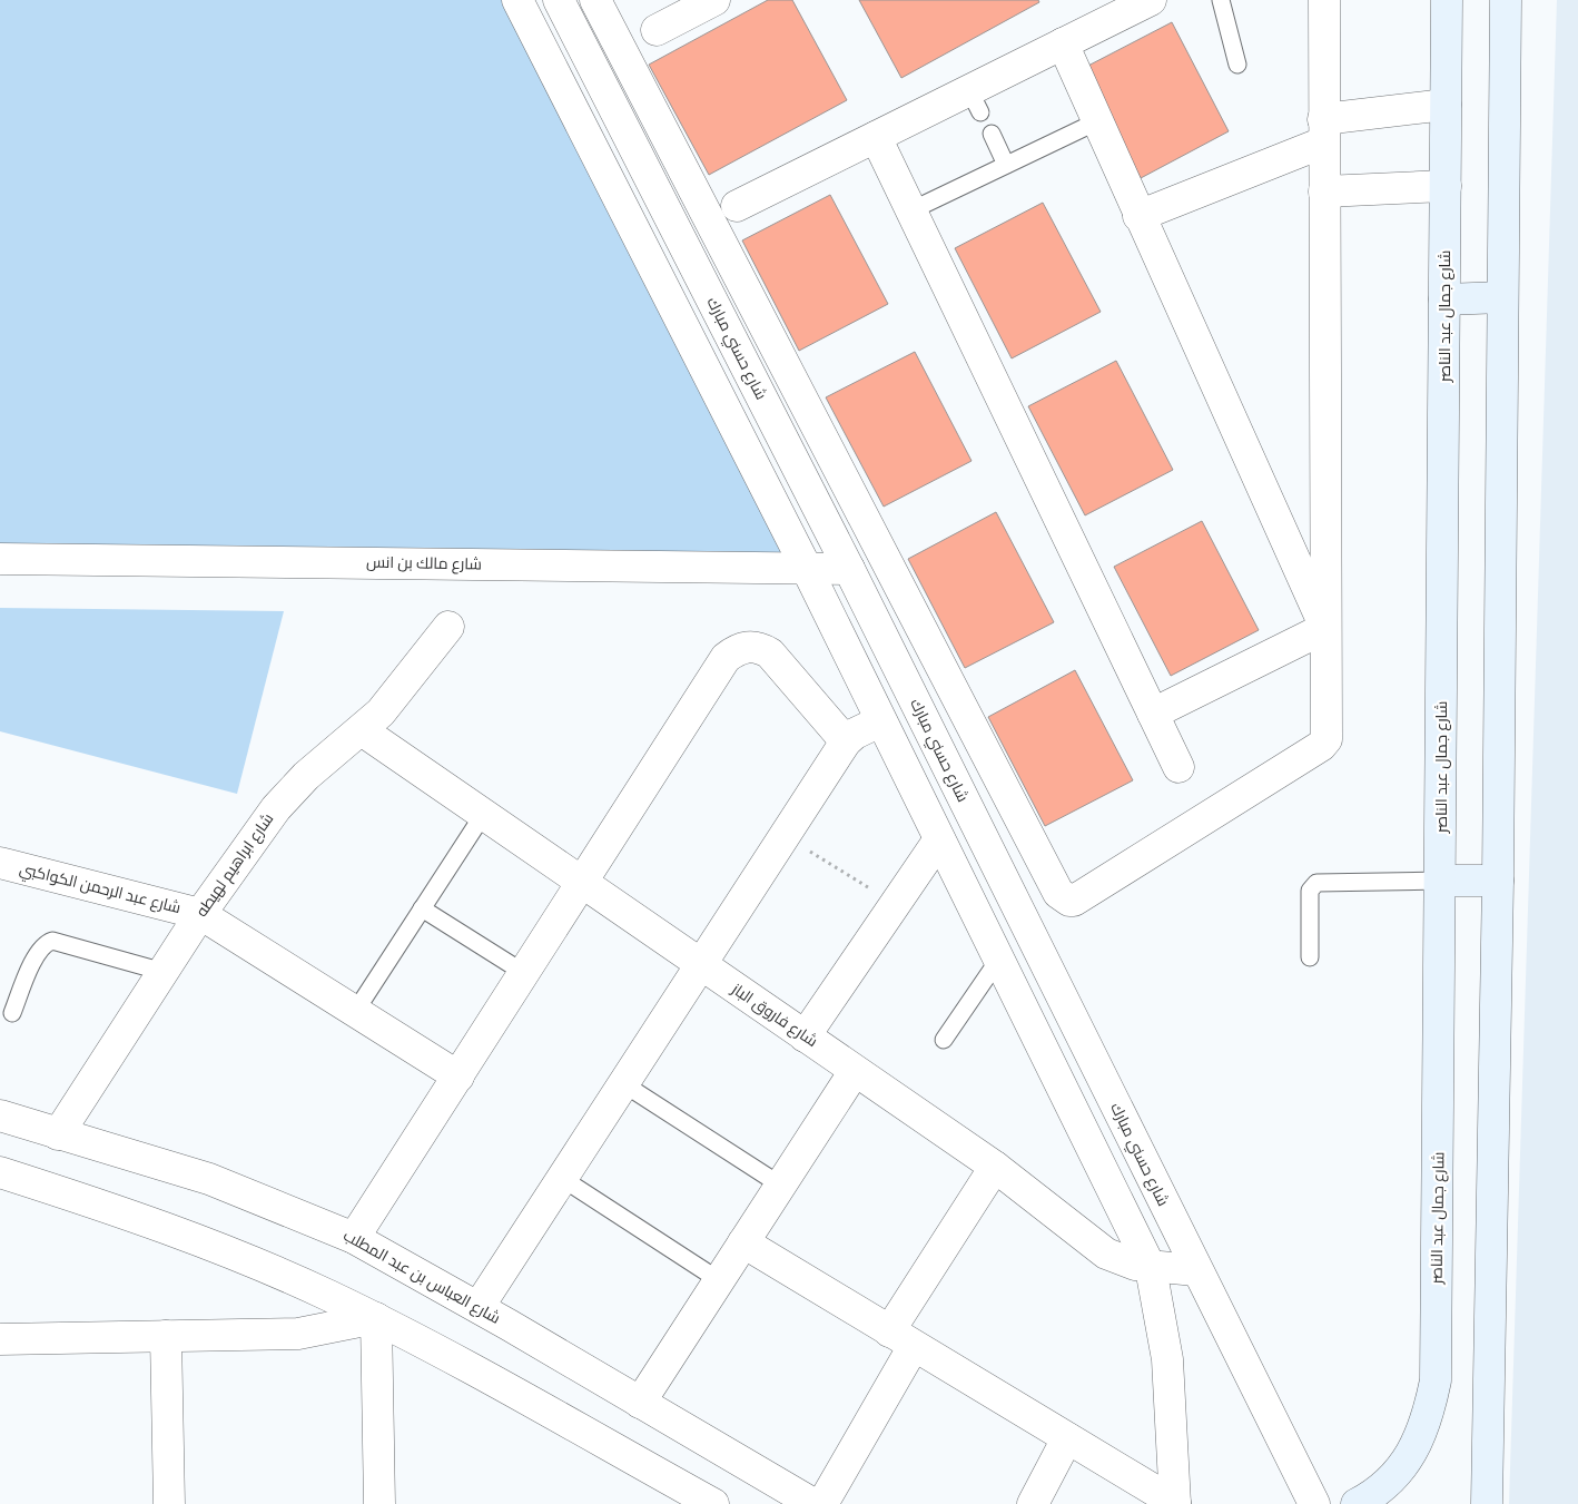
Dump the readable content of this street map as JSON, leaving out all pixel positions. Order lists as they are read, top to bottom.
{
  "streets": {
    "main road": ["شارع جمال عبد الناصر"],
    "street": [
      "شارع حسني مبارك",
      "شارع مالك بن انس",
      "شارع ابراهيم لهيطه",
      "شارع عبد الرحمن الكواكبي",
      "شارع فاروق الباز",
      "شارع العباس بن عبد المطلب"
    ]
  },
  "crossings": [
    ["شارع حسني مبارك", "شارع مالك بن انس"],
    ["شارع حسني مبارك", "شارع فاروق الباز"],
    ["شارع ابراهيم لهيطه", "شارع عبد الرحمن الكواكبي"],
    ["شارع ابراهيم لهيطه", "شارع فاروق الباز"],
    ["شارع ابراهيم لهيطه", "شارع العباس بن عبد المطلب"]
  ]
}
